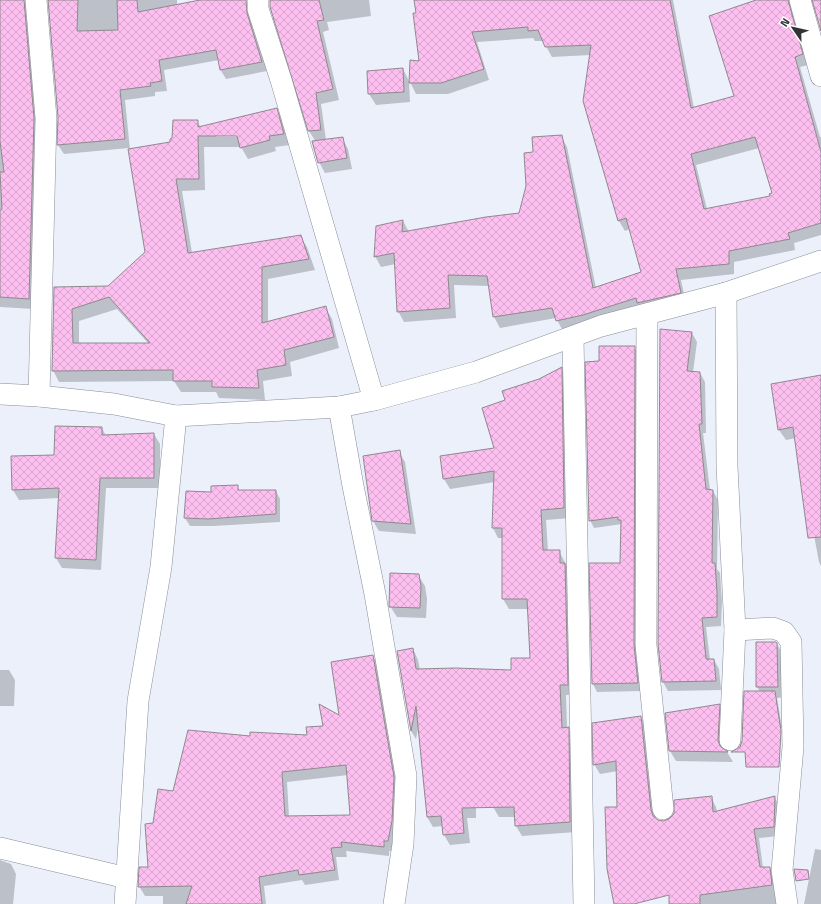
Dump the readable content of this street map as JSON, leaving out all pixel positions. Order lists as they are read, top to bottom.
{
  "north": "top left"
}
